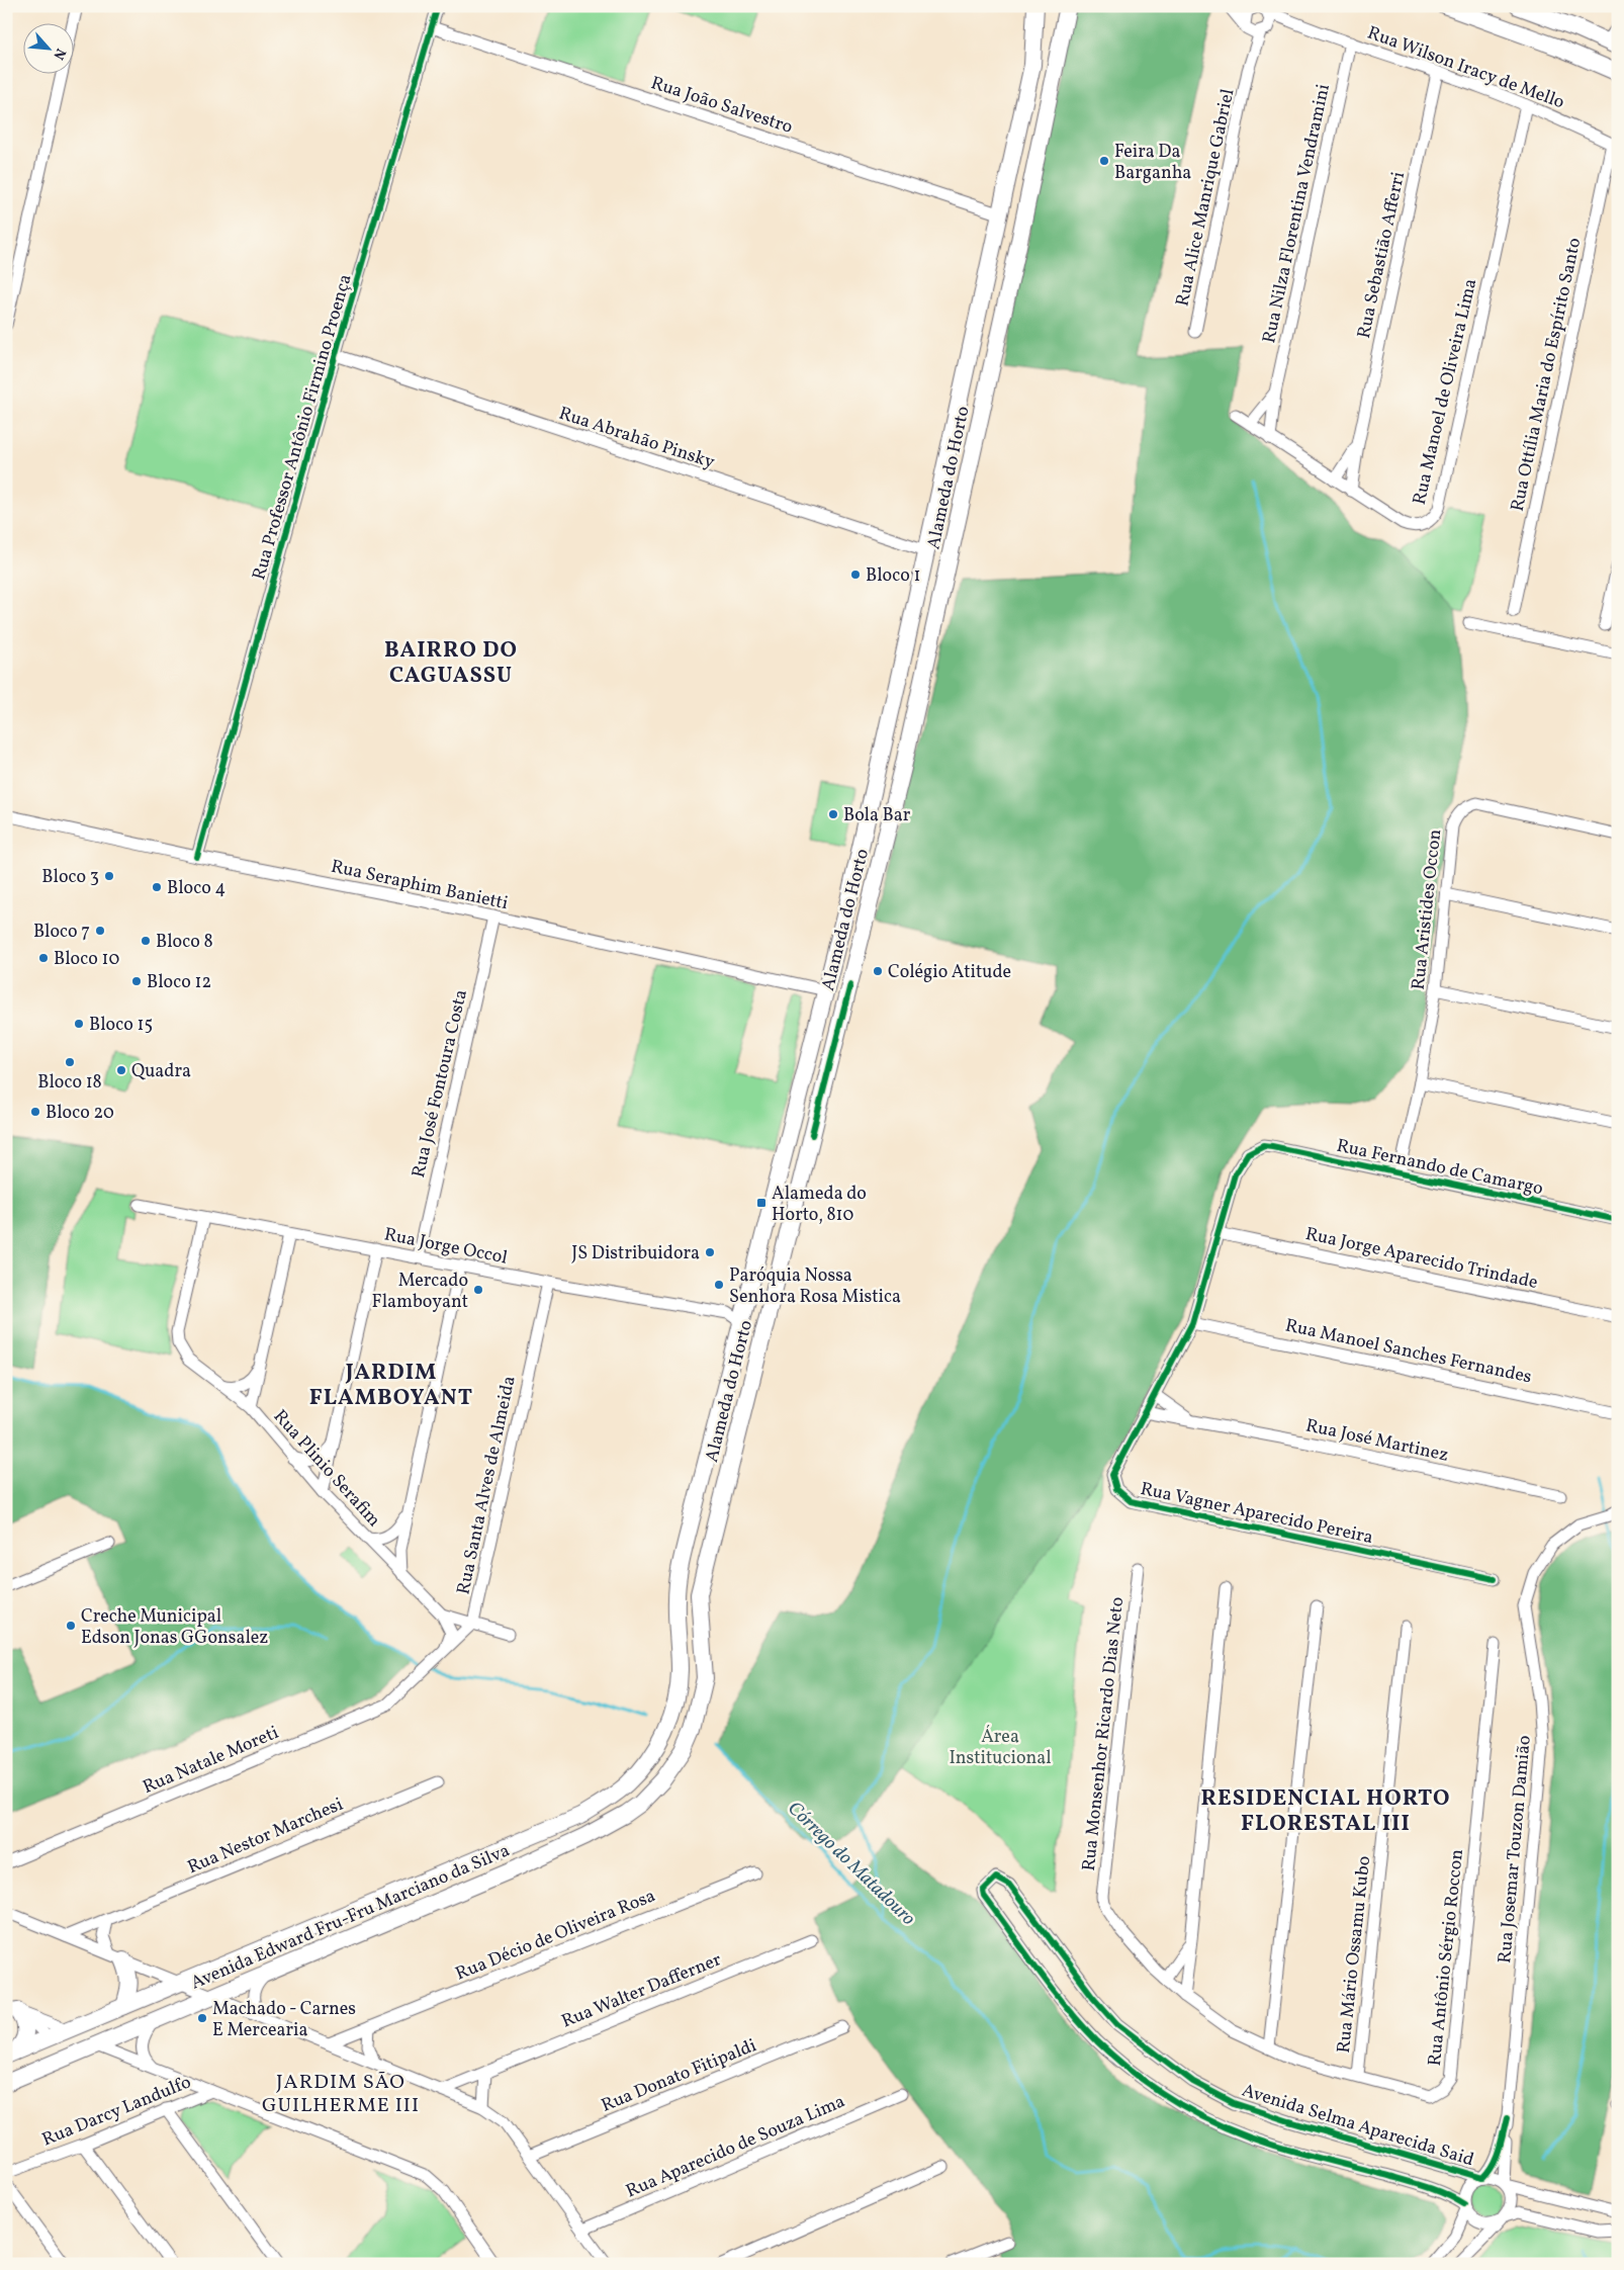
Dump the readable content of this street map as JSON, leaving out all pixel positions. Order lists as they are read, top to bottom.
{
  "streets": {
    "main road": ["Alameda do Horto", "Avenida Edward Fru-Fru Marciano da Silva"],
    "street": [
      "Rua Wilson Iracy de Mello",
      "Rua João Salvestro",
      "Rua Alice Manrique Gabriel",
      "Rua Nilza Florentina Vendramini",
      "Rua Sebastião Afferri",
      "Rua Ottília Maria do Espírito Santo",
      "Rua Manoel de Oliveira Lima",
      "Rua Professor Antônio Firmino Proença",
      "Rua Abrahão Pinsky",
      "Rua Seraphim Banietti",
      "Rua Aristides Occon",
      "Rua José Fontoura Costa",
      "Rua Fernando de Camargo",
      "Rua Jorge Occol",
      "Rua Jorge Aparecido Trindade",
      "Rua Manoel Sanches Fernandes",
      "Rua José Martinez",
      "Rua Plinio Serafim",
      "Rua Santa Alves de Almeida",
      "Rua Vagner Aparecido Pereira",
      "Rua Monsenhor Ricardo Dias Neto",
      "Rua Natale Moreti",
      "Rua Nestor Marchesi",
      "Rua Josemar Touzon Damião",
      "Rua Décio de Oliveira Rosa",
      "Rua Mário Ossamu Kubo",
      "Rua Antônio Sérgio Roccon",
      "Rua Walter Dafferner",
      "Rua Donato Fitipaldi",
      "Rua Darcy Landulfo",
      "Avenida Selma Aparecida Said",
      "Rua Aparecido de Souza Lima"
    ]
  },
  "crossings": [
    ["Rua Wilson Iracy de Mello", "Rua Alice Manrique Gabriel"],
    ["Rua Wilson Iracy de Mello", "Rua Nilza Florentina Vendramini"],
    ["Rua Wilson Iracy de Mello", "Rua Sebastião Afferri"],
    ["Rua Wilson Iracy de Mello", "Rua Ottília Maria do Espírito Santo"],
    ["Rua Wilson Iracy de Mello", "Rua Manoel de Oliveira Lima"],
    ["Rua João Salvestro", "Rua Professor Antônio Firmino Proença"],
    ["Rua João Salvestro", "Alameda do Horto"],
    ["Rua Nilza Florentina Vendramini", "Rua Manoel de Oliveira Lima"],
    ["Rua Sebastião Afferri", "Rua Manoel de Oliveira Lima"],
    ["Rua Professor Antônio Firmino Proença", "Rua Abrahão Pinsky"],
    ["Rua Professor Antônio Firmino Proença", "Rua Seraphim Banietti"],
    ["Rua Abrahão Pinsky", "Alameda do Horto"],
    ["Alameda do Horto", "Rua Seraphim Banietti"],
    ["Alameda do Horto", "Rua Jorge Occol"],
    ["Alameda do Horto", "Avenida Edward Fru-Fru Marciano da Silva"],
    ["Rua Seraphim Banietti", "Rua José Fontoura Costa"],
    ["Rua Aristides Occon", "Rua Fernando de Camargo"],
    ["Rua José Fontoura Costa", "Rua Jorge Occol"],
    ["Rua Fernando de Camargo", "Rua Vagner Aparecido Pereira"],
    ["Rua Jorge Occol", "Rua Plinio Serafim"],
    ["Rua Jorge Occol", "Rua Santa Alves de Almeida"],
    ["Rua Jorge Aparecido Trindade", "Rua Vagner Aparecido Pereira"],
    ["Rua Manoel Sanches Fernandes", "Rua Vagner Aparecido Pereira"],
    ["Rua José Martinez", "Rua Vagner Aparecido Pereira"],
    ["Rua Plinio Serafim", "Rua Natale Moreti"],
    ["Rua Josemar Touzon Damião", "Avenida Selma Aparecida Said"],
    ["Rua Mário Ossamu Kubo", "Rua Antônio Sérgio Roccon"]
  ],
  "districts": [
    "BAIRRO DO CAGUASSU",
    "JARDIM FLAMBOYANT",
    "RESIDENCIAL HORTO FLORESTAL III",
    "JARDIM SÃO GUILHERME III"
  ],
  "water": ["Córrego do Matadouro"],
  "parks": ["Área Institucional"],
  "places": {
    "other": [
      "Feira Da Barganha",
      "Bloco 1",
      "Bola Bar",
      "Bloco 3",
      "Bloco 4",
      "Bloco 7",
      "Bloco 8",
      "Bloco 10",
      "Colégio Atitude",
      "Bloco 12",
      "Bloco 15",
      "Bloco 18",
      "Quadra",
      "Bloco 20",
      "JS Distribuidora",
      "Paróquia Nossa Senhora Rosa Mistica",
      "Mercado Flamboyant",
      "Creche Municipal Edson Jonas GGonsalez",
      "Machado - Carnes E Mercearia"
    ],
    "transit": ["Alameda do Horto, 810"]
  },
  "north": "bottom right"
}
